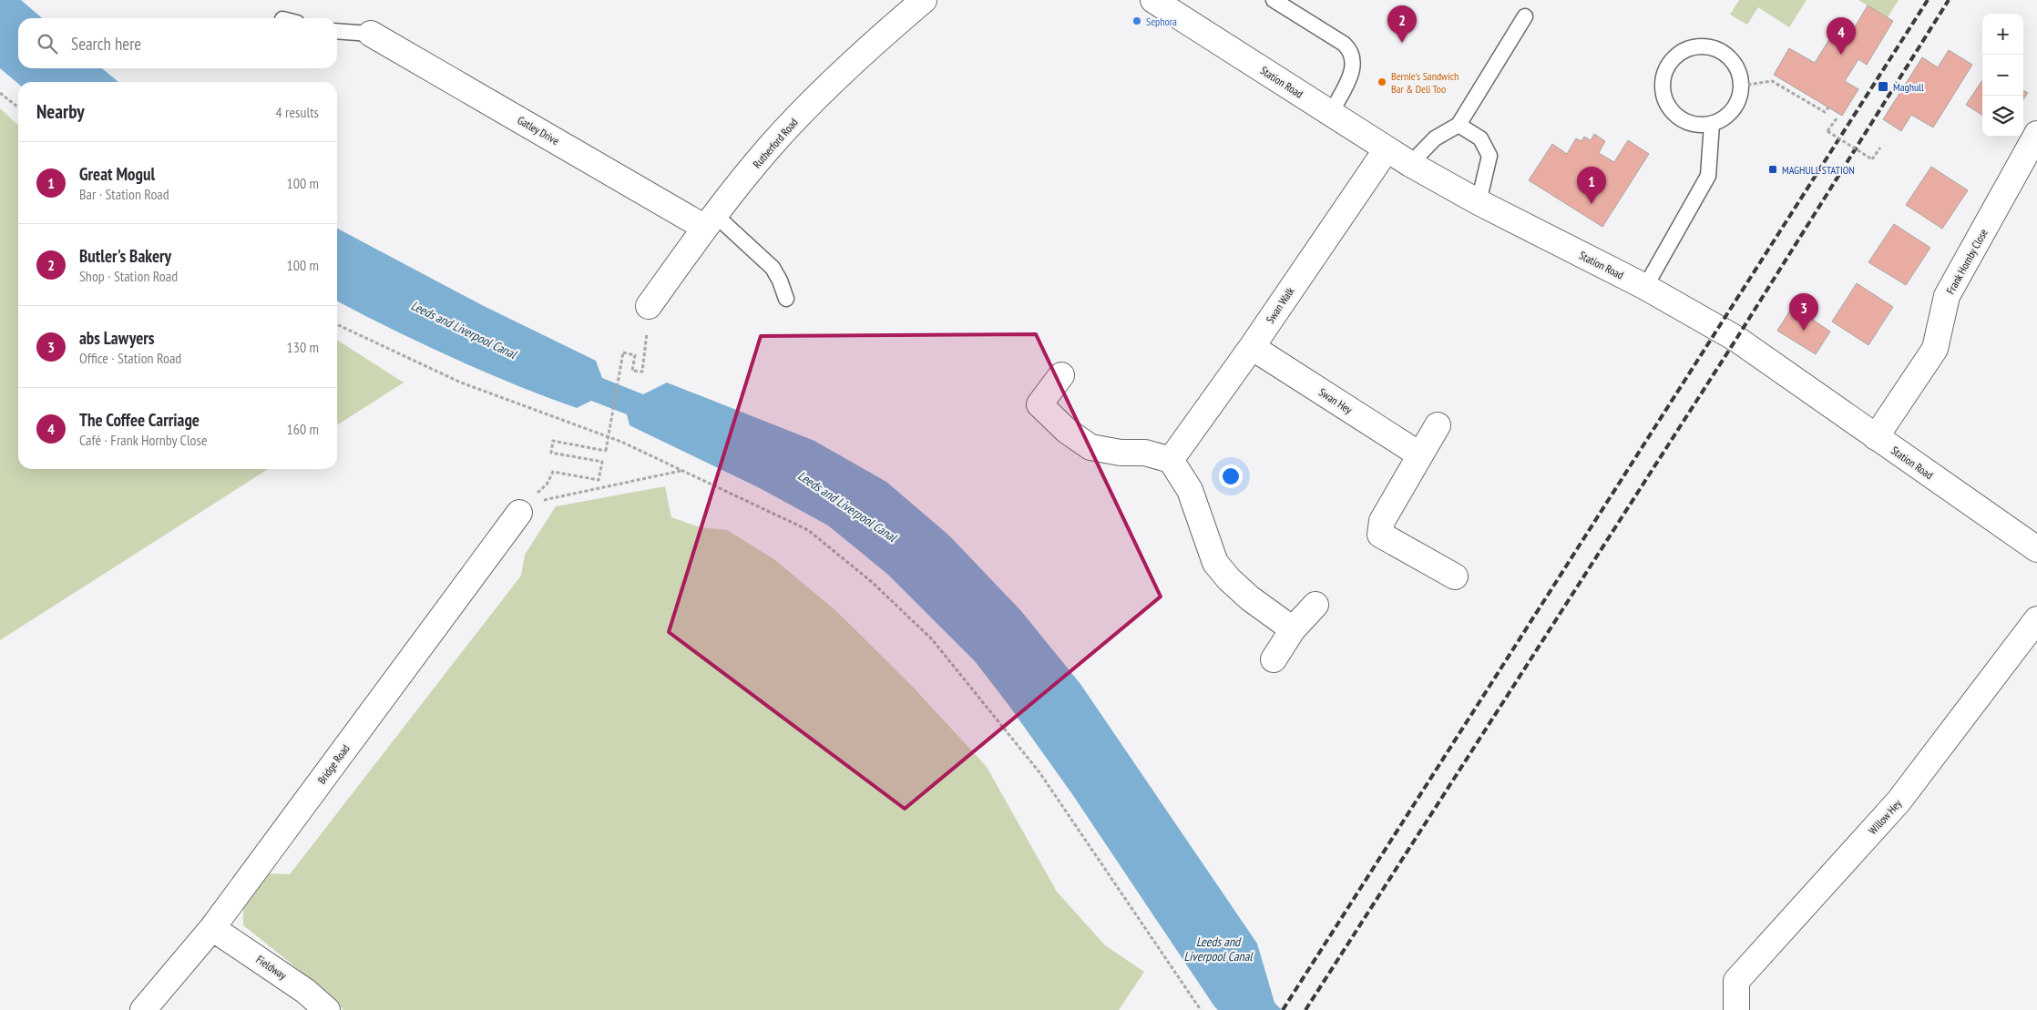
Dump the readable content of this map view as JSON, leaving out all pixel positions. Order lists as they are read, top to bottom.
{
  "streets": {
    "street": [
      "Station Road",
      "Gatley Drive",
      "Rutherford Road",
      "Frank Hornby Close",
      "Swan Walk",
      "Swan Hey",
      "Bridge Road",
      "Willow Hey",
      "Fieldway"
    ]
  },
  "crossings": [
    ["Station Road", "Frank Hornby Close"],
    ["Station Road", "Swan Walk"],
    ["Gatley Drive", "Rutherford Road"],
    ["Swan Walk", "Swan Hey"],
    ["Bridge Road", "Fieldway"]
  ],
  "water": ["Leeds and Liverpool Canal"],
  "places": {
    "other": ["Sephora", "Bernie's Sandwich Bar & Deli Too"],
    "transit": ["Maghull", "MAGHULL STATION"]
  },
  "page": {
    "pins": [
      "2",
      "4",
      "1",
      "3"
    ],
    "map_buttons": ["+", "−"],
    "search": "Search here",
    "heading": ["Nearby", "4 results"],
    "list": [
      {
        "mark": "1",
        "name": "Great Mogul",
        "note": "Bar · Station Road",
        "value": "100 m"
      },
      {
        "mark": "2",
        "name": "Butler's Bakery",
        "note": "Shop · Station Road",
        "value": "100 m"
      },
      {
        "mark": "3",
        "name": "abs Lawyers",
        "note": "Office · Station Road",
        "value": "130 m"
      },
      {
        "mark": "4",
        "name": "The Coffee Carriage",
        "note": "Café · Frank Hornby Close",
        "value": "160 m"
      }
    ]
  }
}
